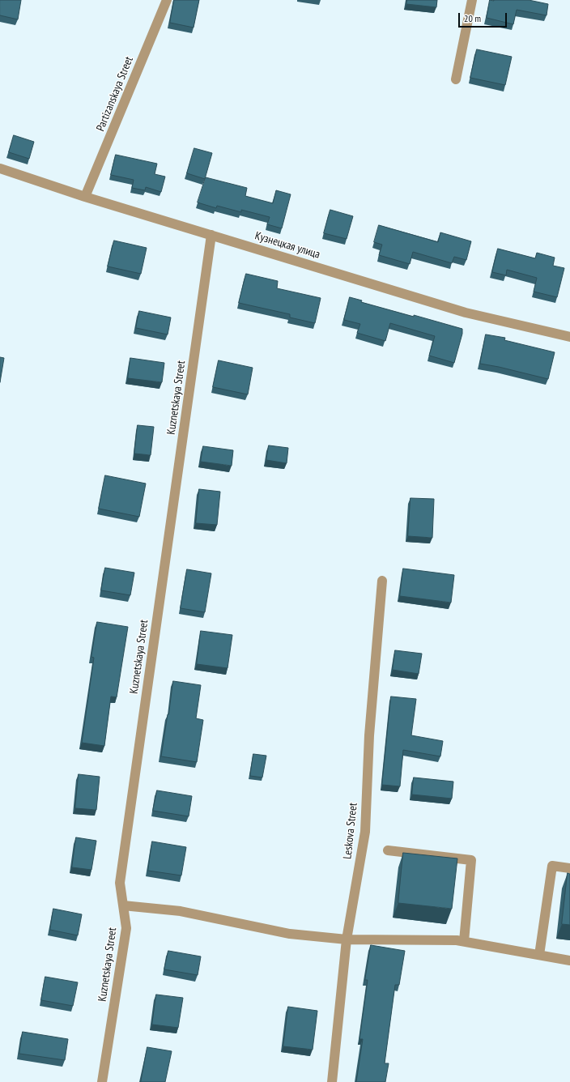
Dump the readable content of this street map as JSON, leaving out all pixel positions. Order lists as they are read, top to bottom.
{
  "streets": {
    "street": [
      "Partizanskaya Street",
      "Кузнецкая улица",
      "Kuznetskaya Street",
      "Leskova Street"
    ]
  },
  "crossings": [
    ["Partizanskaya Street", "Кузнецкая улица"],
    ["Кузнецкая улица", "Kuznetskaya Street"]
  ],
  "scale_bar": "20 m"
}
